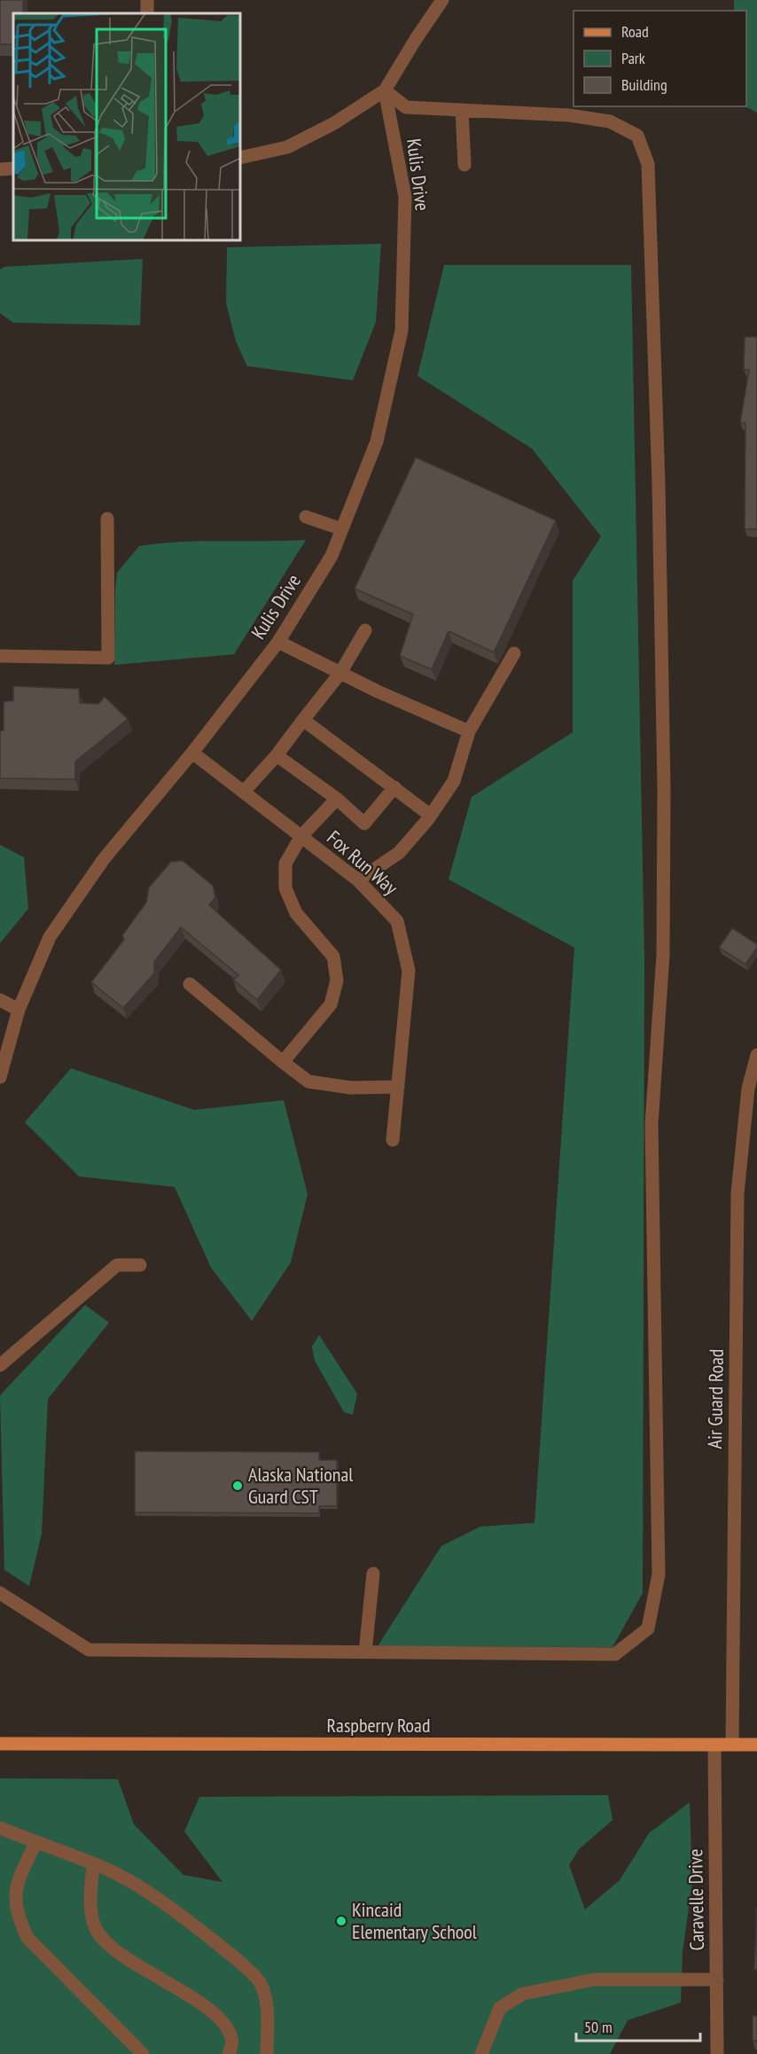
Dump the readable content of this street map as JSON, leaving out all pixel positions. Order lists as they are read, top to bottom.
{
  "streets": {
    "main road": ["Raspberry Road"],
    "street": [
      "Kulis Drive",
      "Fox Run Way",
      "Air Guard Road",
      "Caravelle Drive"
    ]
  },
  "crossings": [
    ["Kulis Drive", "Fox Run Way"],
    ["Air Guard Road", "Raspberry Road"],
    ["Raspberry Road", "Caravelle Drive"]
  ],
  "places": ["Alaska National Guard CST", "Kincaid Elementary School"],
  "legend": ["Road", "Park", "Building"],
  "scale_bar": "50 m"
}
